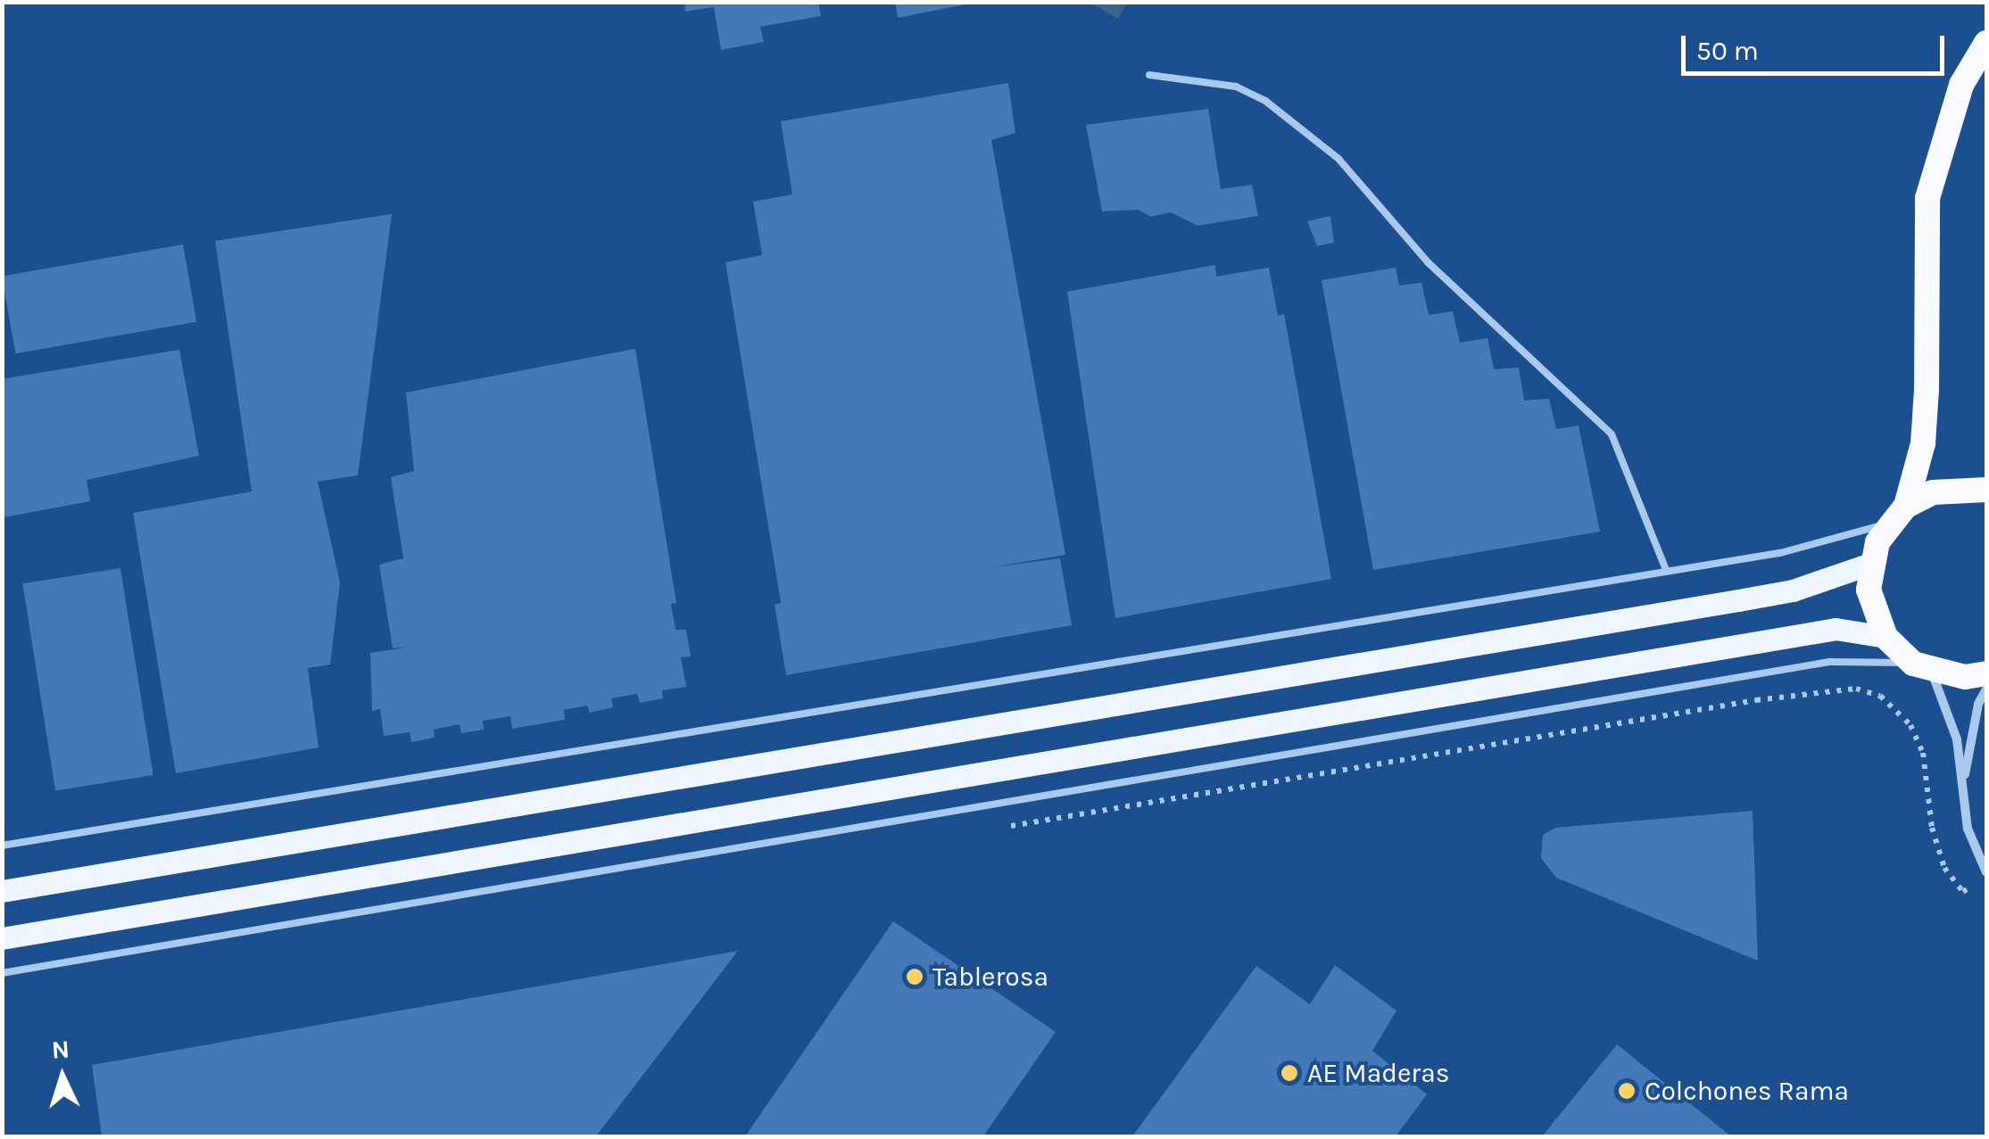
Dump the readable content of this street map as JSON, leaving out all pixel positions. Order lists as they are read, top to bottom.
{
  "places": ["Tablerosa", "AE Maderas", "Colchones Rama"],
  "scale_bar": "50 m",
  "north": "top"
}
